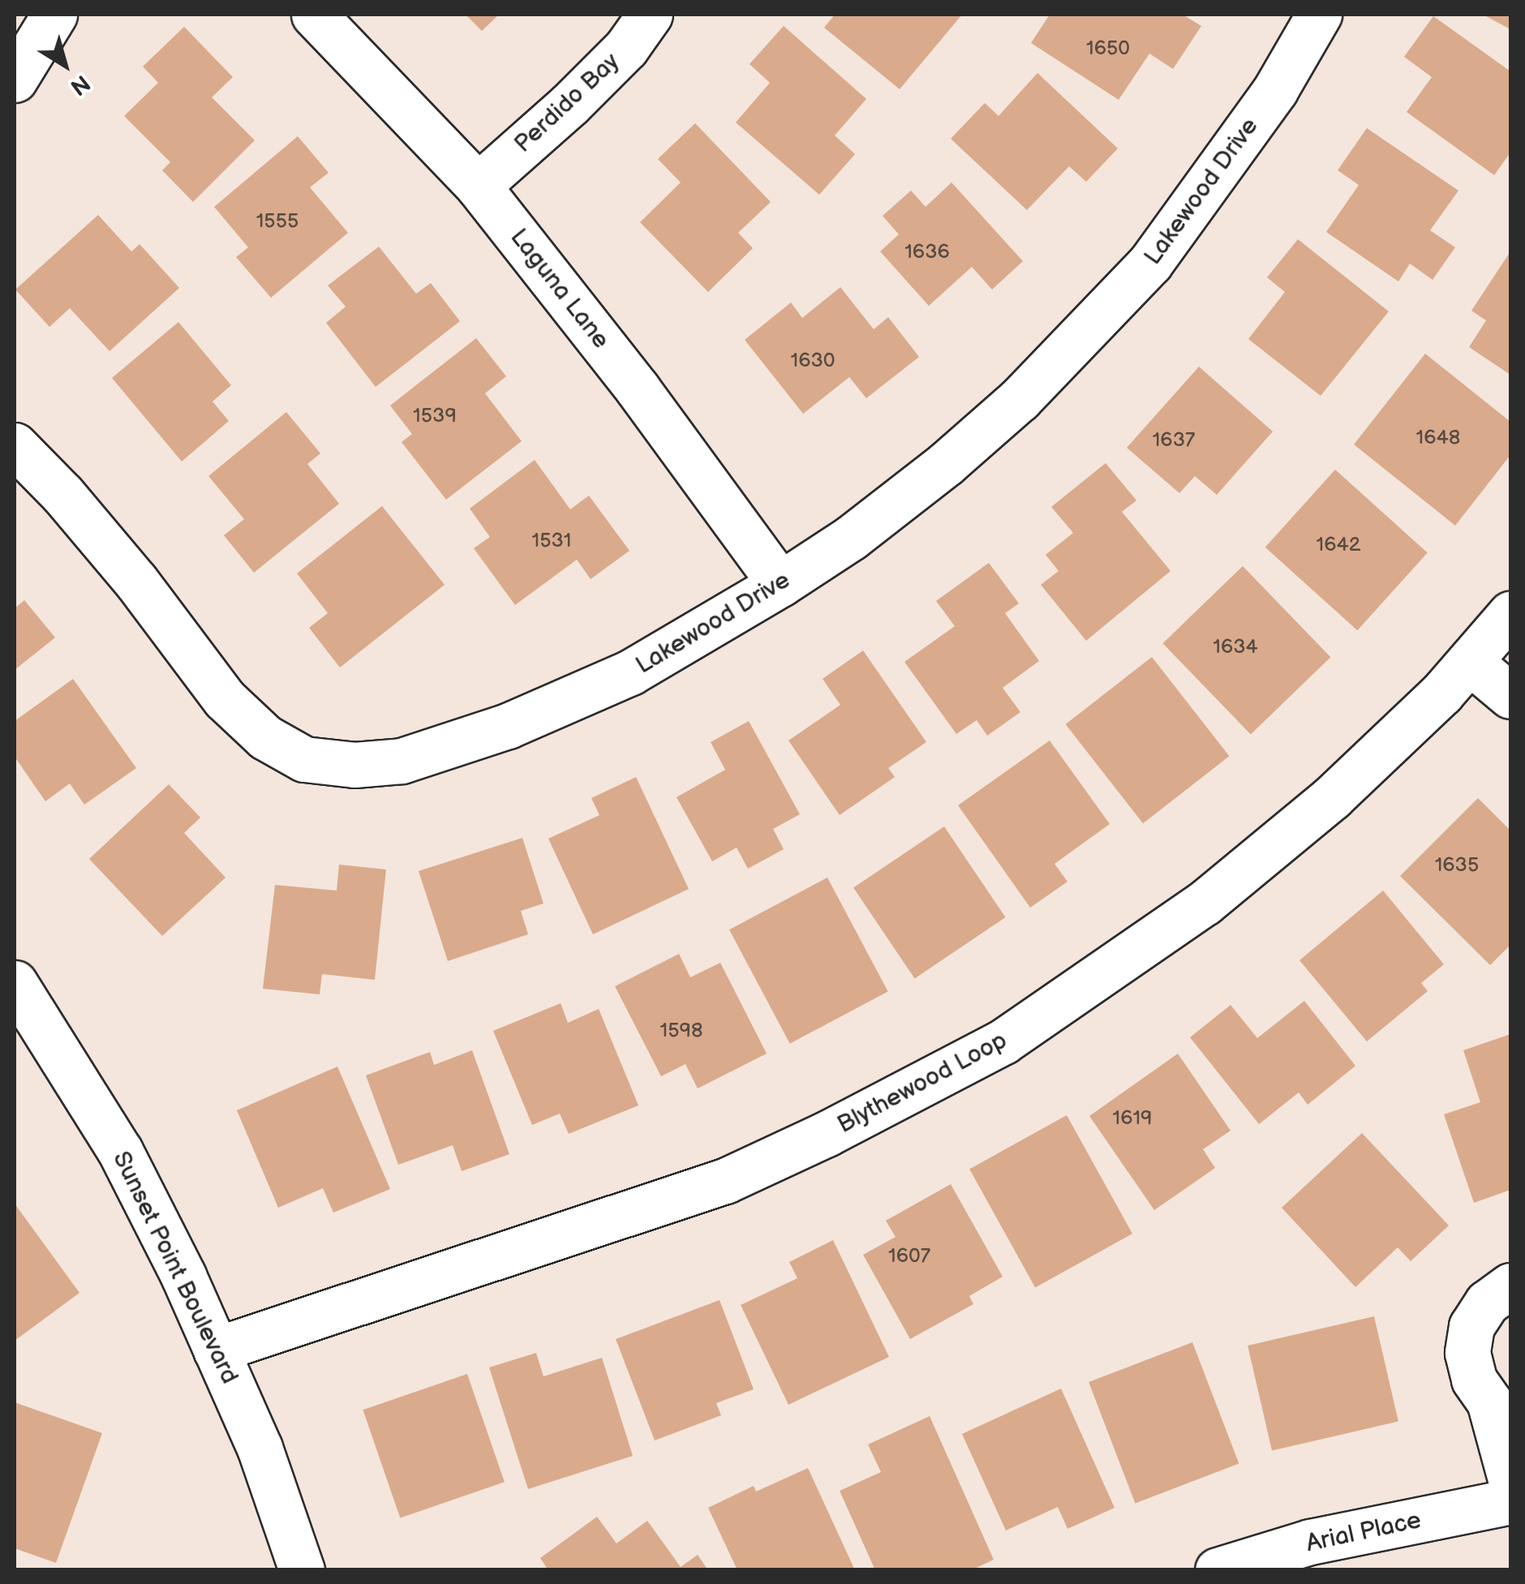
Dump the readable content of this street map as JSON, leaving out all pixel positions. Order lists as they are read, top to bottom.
{
  "streets": {
    "street": [
      "Perdido Bay",
      "Lakewood Drive",
      "Laguna Lane",
      "Blythewood Loop",
      "Sunset Point Boulevard",
      "Arial Place"
    ]
  },
  "crossings": [
    ["Perdido Bay", "Laguna Lane"],
    ["Lakewood Drive", "Laguna Lane"],
    ["Blythewood Loop", "Sunset Point Boulevard"]
  ],
  "house_numbers": [
    "1650",
    "1555",
    "1636",
    "1630",
    "1539",
    "1648",
    "1637",
    "1531",
    "1642",
    "1634",
    "1635",
    "1598",
    "1619",
    "1607"
  ],
  "north": "bottom right"
}
